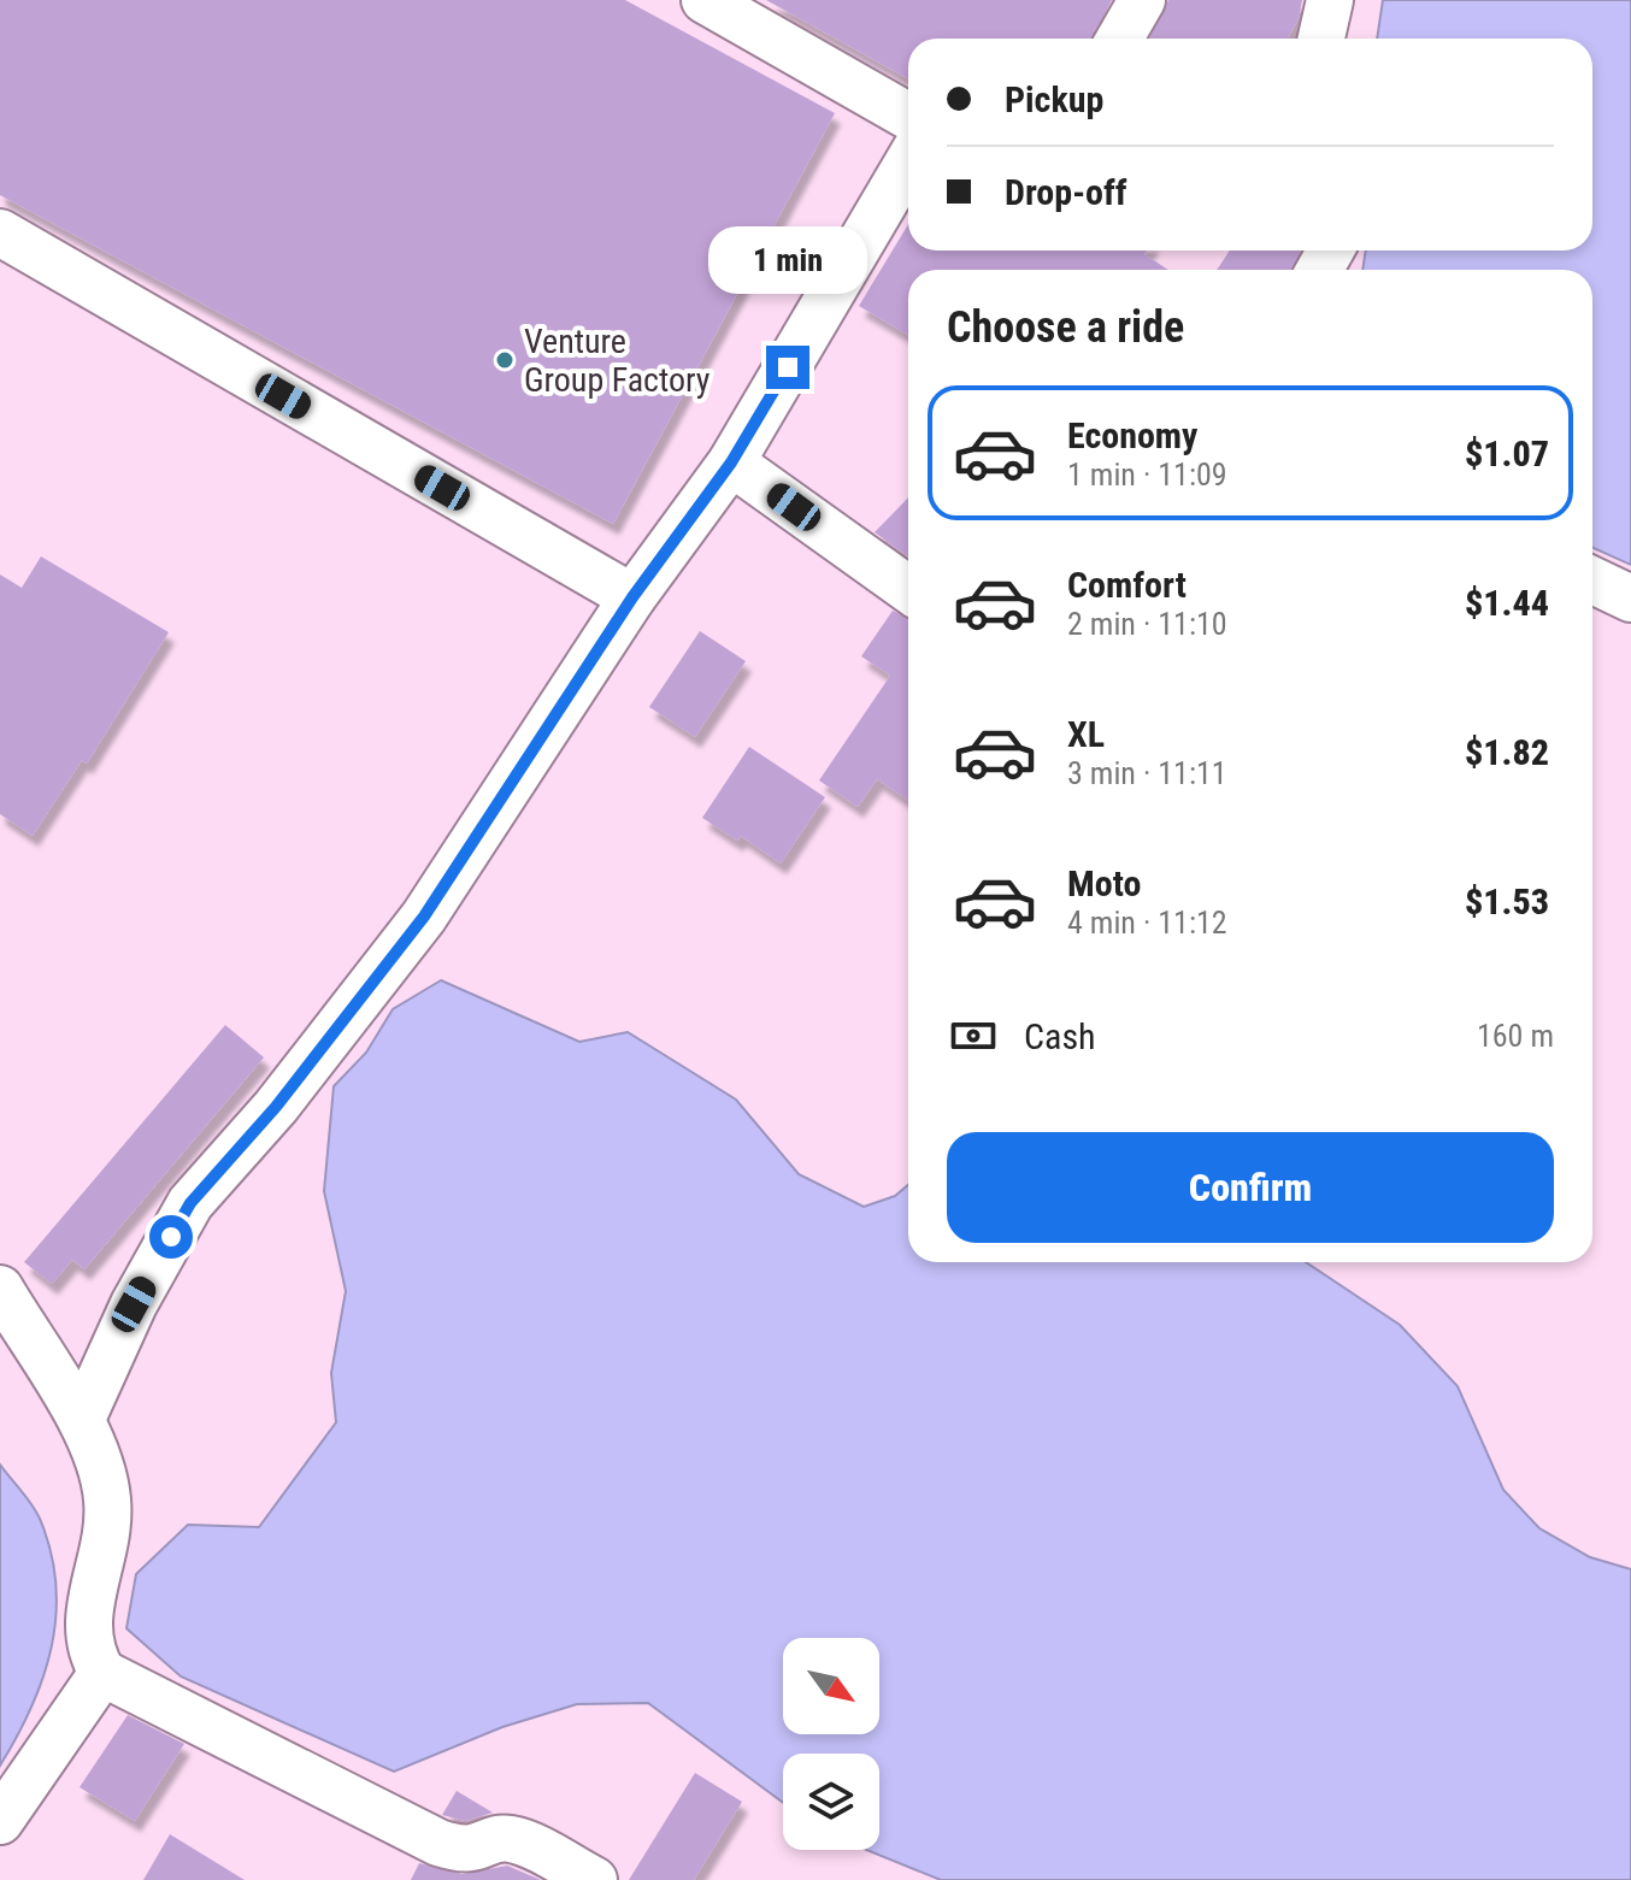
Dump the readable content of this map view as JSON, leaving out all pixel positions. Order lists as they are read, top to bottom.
{
  "places": ["Venture Group Factory"],
  "north": "bottom right",
  "page": {
    "banner": ["Pickup", "Drop-off"],
    "bubble": "1 min",
    "heading": "Choose a ride",
    "list": [
      {
        "name": "Economy",
        "note": "1 min · 11:09",
        "value": "$1.07"
      },
      {
        "name": "Comfort",
        "note": "2 min · 11:10",
        "value": "$1.44"
      },
      {
        "name": "XL",
        "note": "3 min · 11:11",
        "value": "$1.82"
      },
      {
        "name": "Moto",
        "note": "4 min · 11:12",
        "value": "$1.53"
      }
    ],
    "pay": ["Cash", "160 m"],
    "buttons": "Confirm"
  }
}
